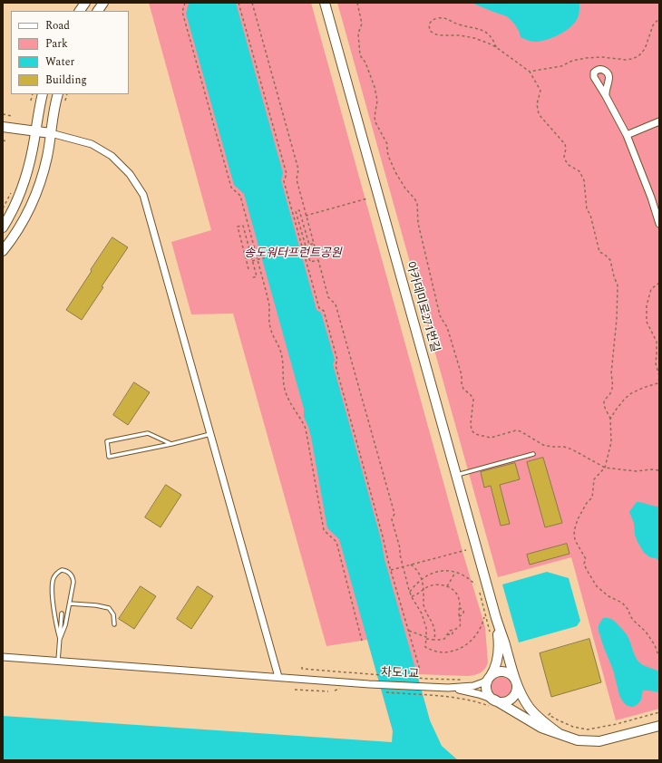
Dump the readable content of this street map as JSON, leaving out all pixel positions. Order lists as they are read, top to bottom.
{
  "streets": {
    "street": ["아카데미로271번길", "차도1교"]
  },
  "parks": ["송도워터프런트공원"],
  "legend": [
    "Road",
    "Park",
    "Water",
    "Building"
  ]
}
